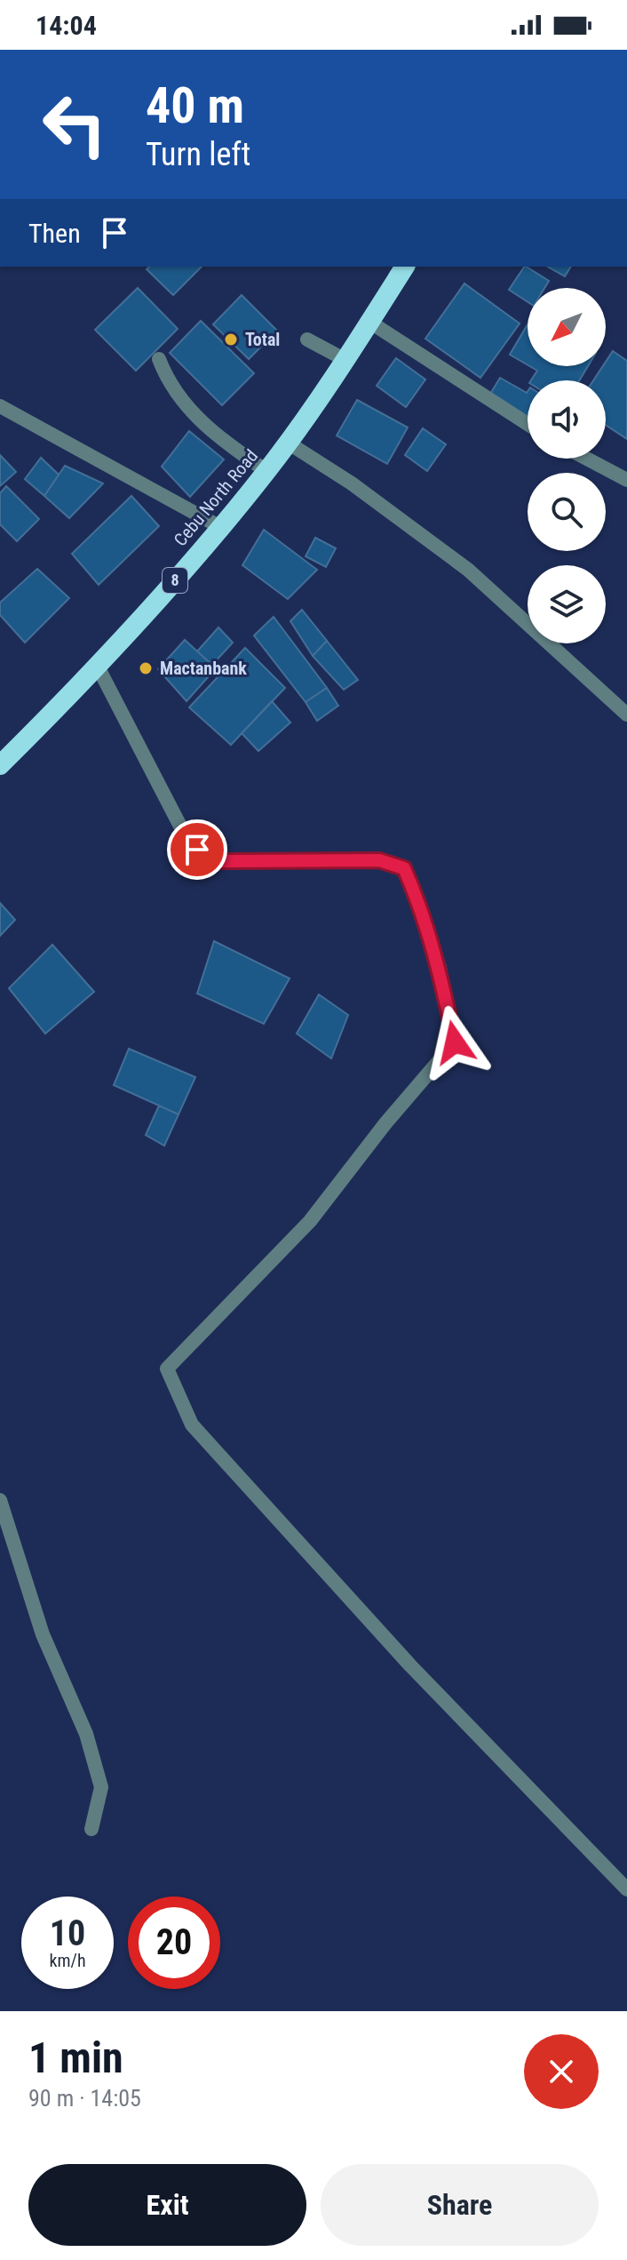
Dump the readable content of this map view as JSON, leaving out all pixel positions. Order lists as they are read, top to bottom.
{
  "streets": {
    "highway": ["Cebu North Road", "8"]
  },
  "places": ["Total", "Mactanbank"],
  "north": "bottom left",
  "page": {
    "status": "14:04",
    "turn": ["40 m", "Turn left"],
    "then": "Then",
    "speed": "10 km/h",
    "limit": "20",
    "heading": ["1 min", "90 m · 14:05"],
    "buttons": ["Exit", "Share"]
  }
}
